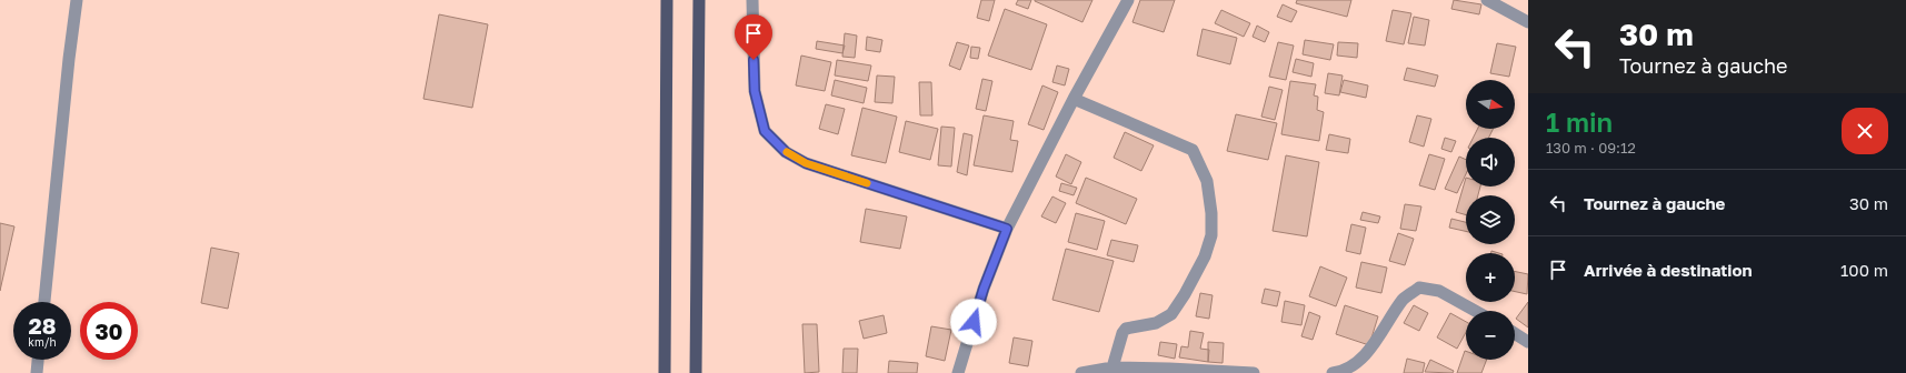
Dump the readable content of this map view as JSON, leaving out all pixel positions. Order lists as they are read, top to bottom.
{
  "north": "right",
  "page": {
    "turn": ["30 m", "Tournez à gauche"],
    "map_buttons": ["+", "−"],
    "heading": ["1 min", "130 m · 09:12"],
    "list": [
      {
        "name": "Tournez à gauche",
        "value": "30 m"
      },
      {
        "name": "Arrivée à destination",
        "value": "100 m"
      }
    ],
    "speed": "28 km/h",
    "limit": "30"
  }
}
